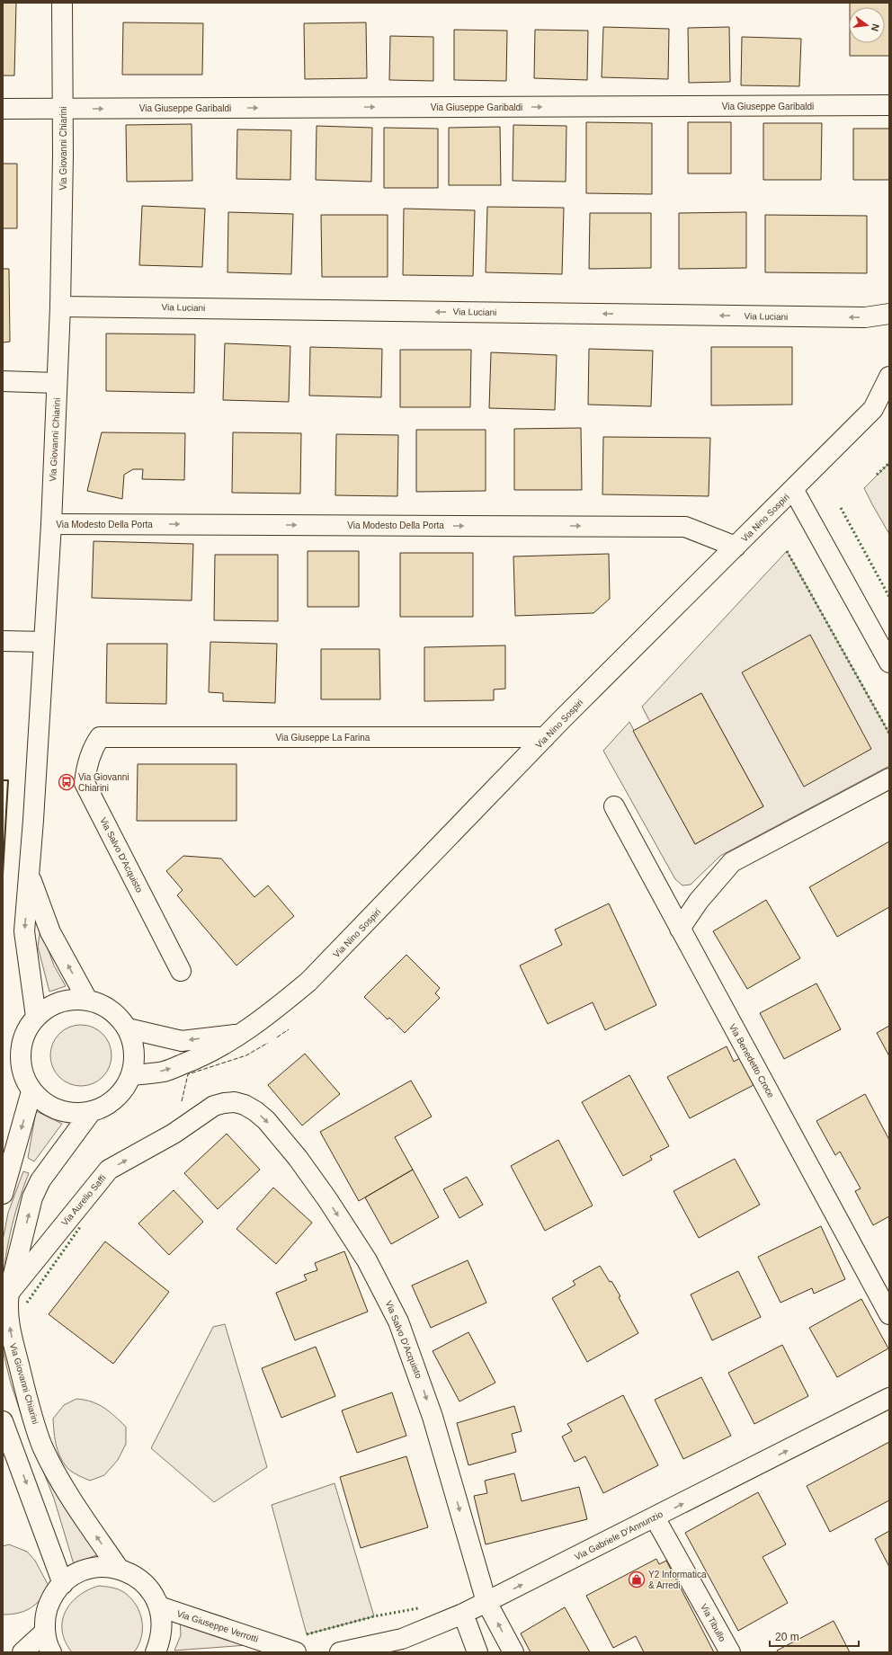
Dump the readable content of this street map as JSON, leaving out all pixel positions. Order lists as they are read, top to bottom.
{
  "streets": {
    "street": [
      "Via Giuseppe Garibaldi",
      "Via Giovanni Chiarini",
      "Via Luciani",
      "Via Nino Sospiri",
      "Via Modesto Della Porta",
      "Via Giuseppe La Farina",
      "Via Salvo D'Acquisto",
      "Via Benedetto Croce",
      "Via Aurelio Saffi",
      "Via Gabriele D'Annunzio",
      "Via Tibullo",
      "Via Giuseppe Verrotti"
    ]
  },
  "crossings": [
    ["Via Giuseppe Garibaldi", "Via Giovanni Chiarini"],
    ["Via Giovanni Chiarini", "Via Luciani"],
    ["Via Giovanni Chiarini", "Via Nino Sospiri"],
    ["Via Giovanni Chiarini", "Via Modesto Della Porta"],
    ["Via Giovanni Chiarini", "Via Aurelio Saffi"],
    ["Via Nino Sospiri", "Via Modesto Della Porta"],
    ["Via Nino Sospiri", "Via Giuseppe La Farina"],
    ["Via Giuseppe La Farina", "Via Salvo D'Acquisto"],
    ["Via Salvo D'Acquisto", "Via Aurelio Saffi"],
    ["Via Salvo D'Acquisto", "Via Gabriele D'Annunzio"],
    ["Via Gabriele D'Annunzio", "Via Tibullo"]
  ],
  "one_way": [
    "Via Giuseppe Garibaldi",
    "Via Luciani",
    "Via Modesto Della Porta",
    "Via Aurelio Saffi",
    "Via Gabriele D'Annunzio"
  ],
  "places": {
    "bus stop": ["Via Giovanni Chiarini"],
    "shop": ["Y2 Informatica & Arredi"]
  },
  "scale_bar": "20 m",
  "north": "right"
}
